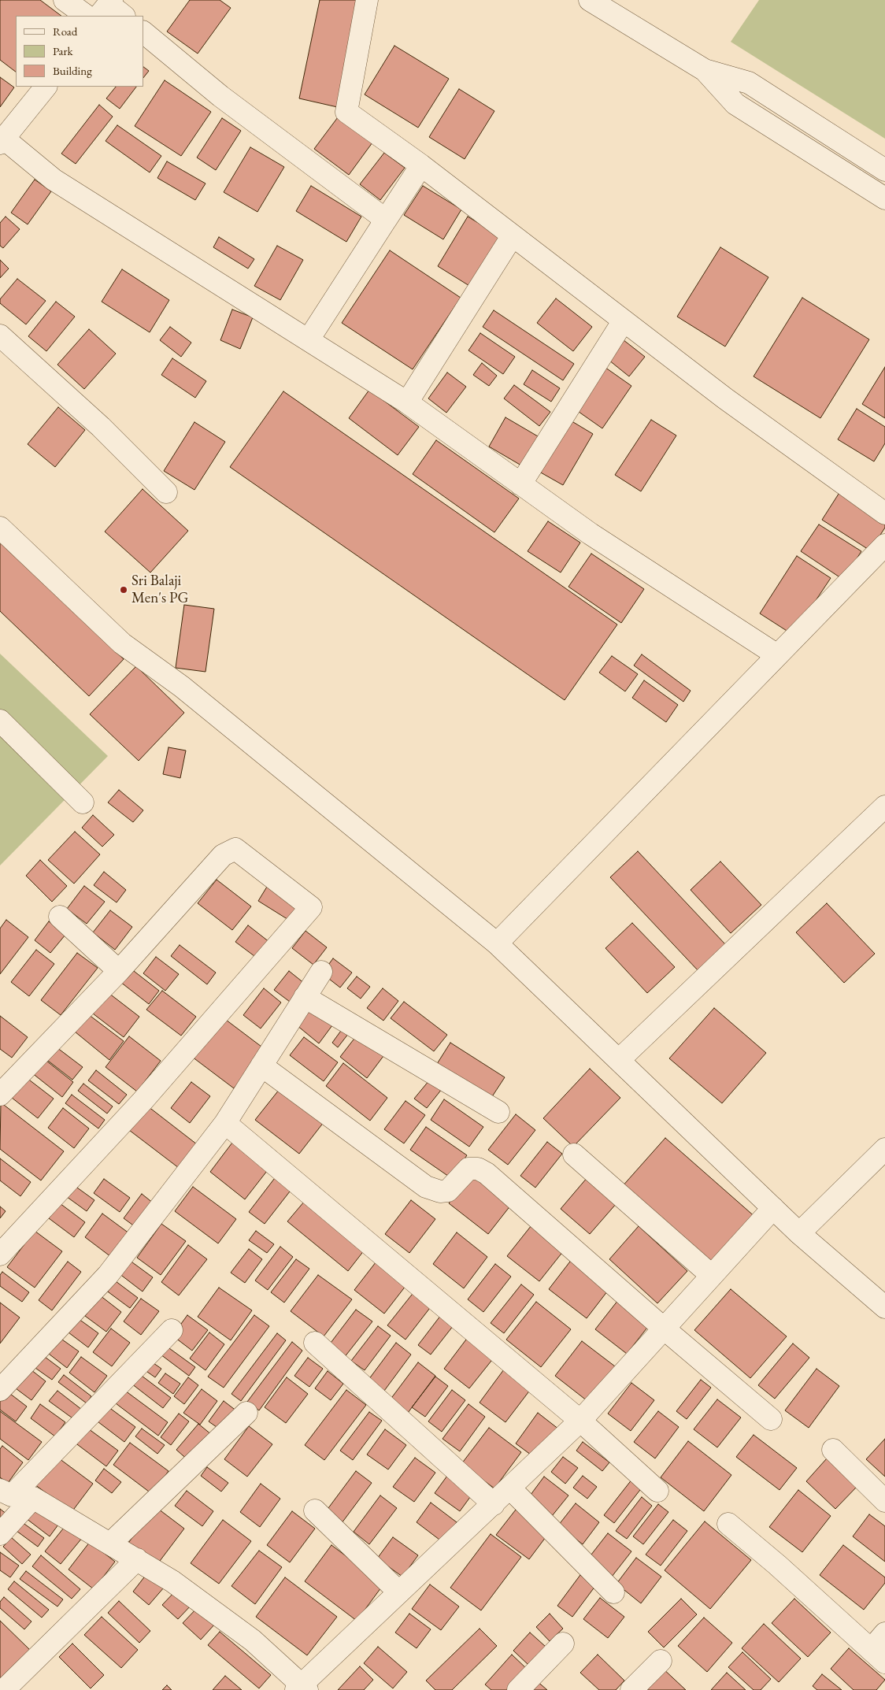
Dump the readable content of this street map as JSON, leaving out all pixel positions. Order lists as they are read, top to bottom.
{
  "places": ["Sri Balaji Men's PG"],
  "legend": ["Road", "Park", "Building"]
}
